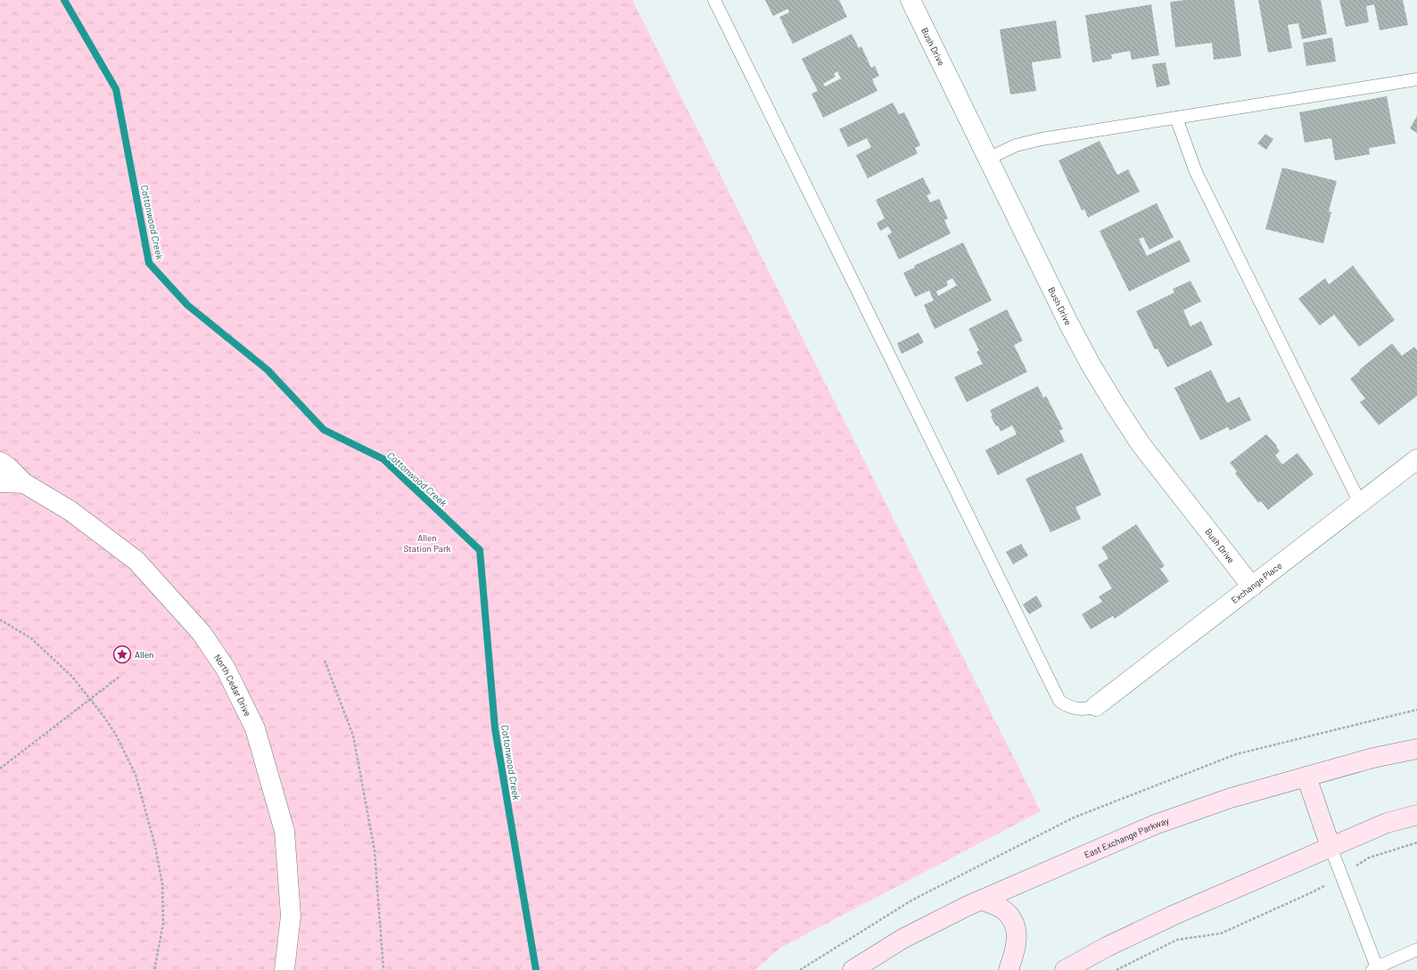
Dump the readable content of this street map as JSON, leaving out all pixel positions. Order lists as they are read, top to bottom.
{
  "streets": {
    "main road": ["East Exchange Parkway"],
    "street": ["Bush Drive", "Exchange Place", "North Cedar Drive"]
  },
  "crossings": [
    ["Bush Drive", "Exchange Place"]
  ],
  "water": ["Cottonwood Creek"],
  "parks": ["Allen Station Park"],
  "places": {
    "place": ["Allen"]
  }
}
